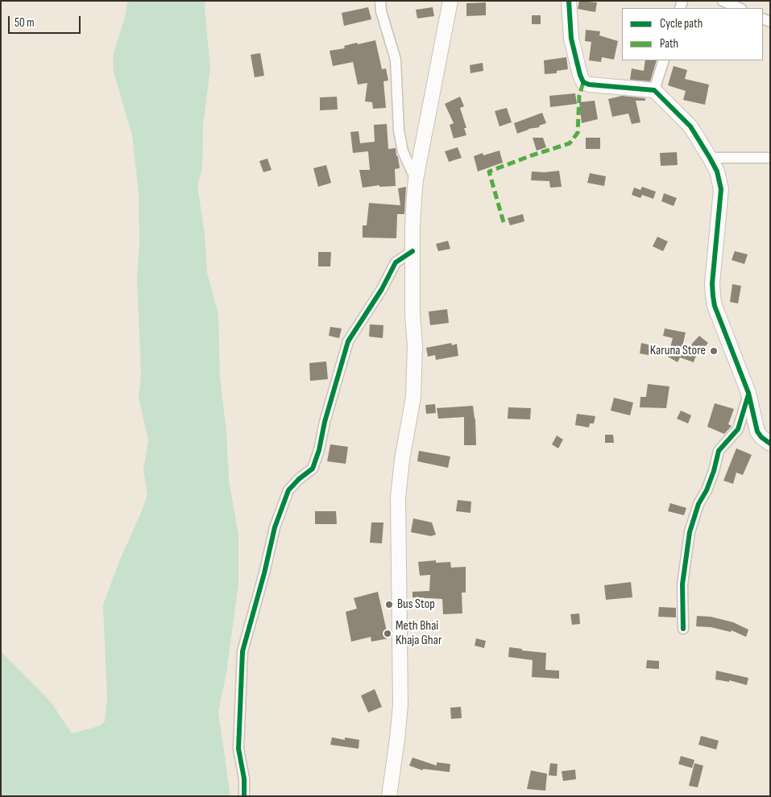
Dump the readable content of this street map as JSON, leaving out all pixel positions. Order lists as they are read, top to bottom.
{
  "places": ["Karuna Store", "Bus Stop", "Meth Bhai Khaja Ghar"],
  "legend": ["Cycle path", "Path"],
  "scale_bar": "50 m"
}
